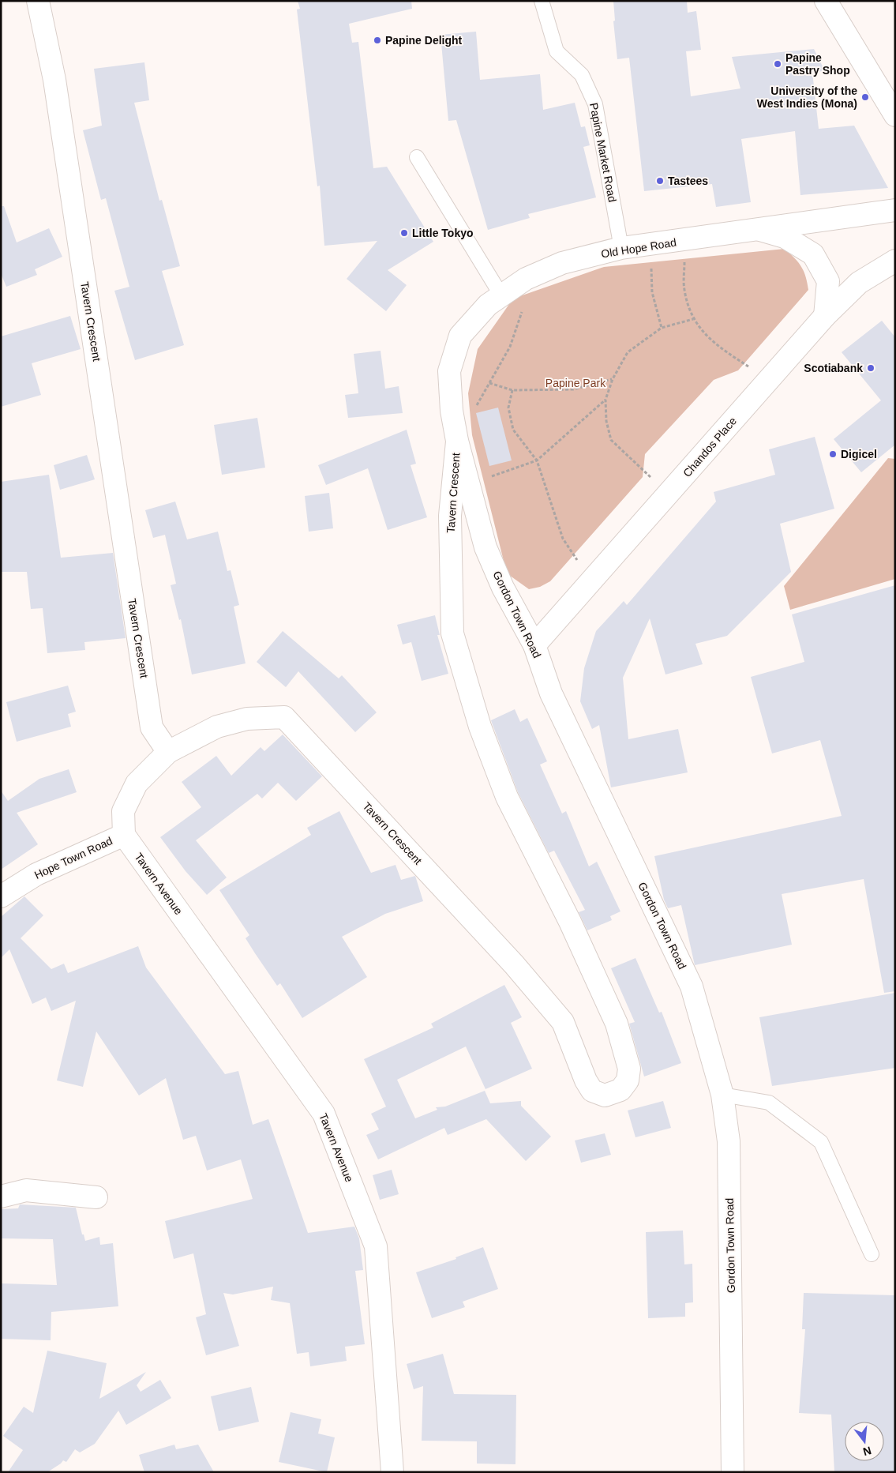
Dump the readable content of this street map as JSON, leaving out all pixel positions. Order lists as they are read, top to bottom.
{
  "streets": {
    "street": [
      "Old Hope Road",
      "Tavern Crescent",
      "Chandos Place",
      "Gordon Town Road",
      "Hope Town Road",
      "Tavern Avenue"
    ],
    "lane": ["Papine Market Road"]
  },
  "crossings": [
    ["Papine Market Road", "Old Hope Road"],
    ["Old Hope Road", "Gordon Town Road"],
    ["Tavern Crescent", "Gordon Town Road"],
    ["Tavern Crescent", "Hope Town Road"],
    ["Chandos Place", "Gordon Town Road"],
    ["Hope Town Road", "Tavern Avenue"]
  ],
  "parks": ["Papine Park"],
  "places": [
    "Papine Delight",
    "Papine Pastry Shop",
    "University of the West Indies (Mona)",
    "Tastees",
    "Little Tokyo",
    "Scotiabank",
    "Digicel"
  ],
  "north": "bottom"
}
